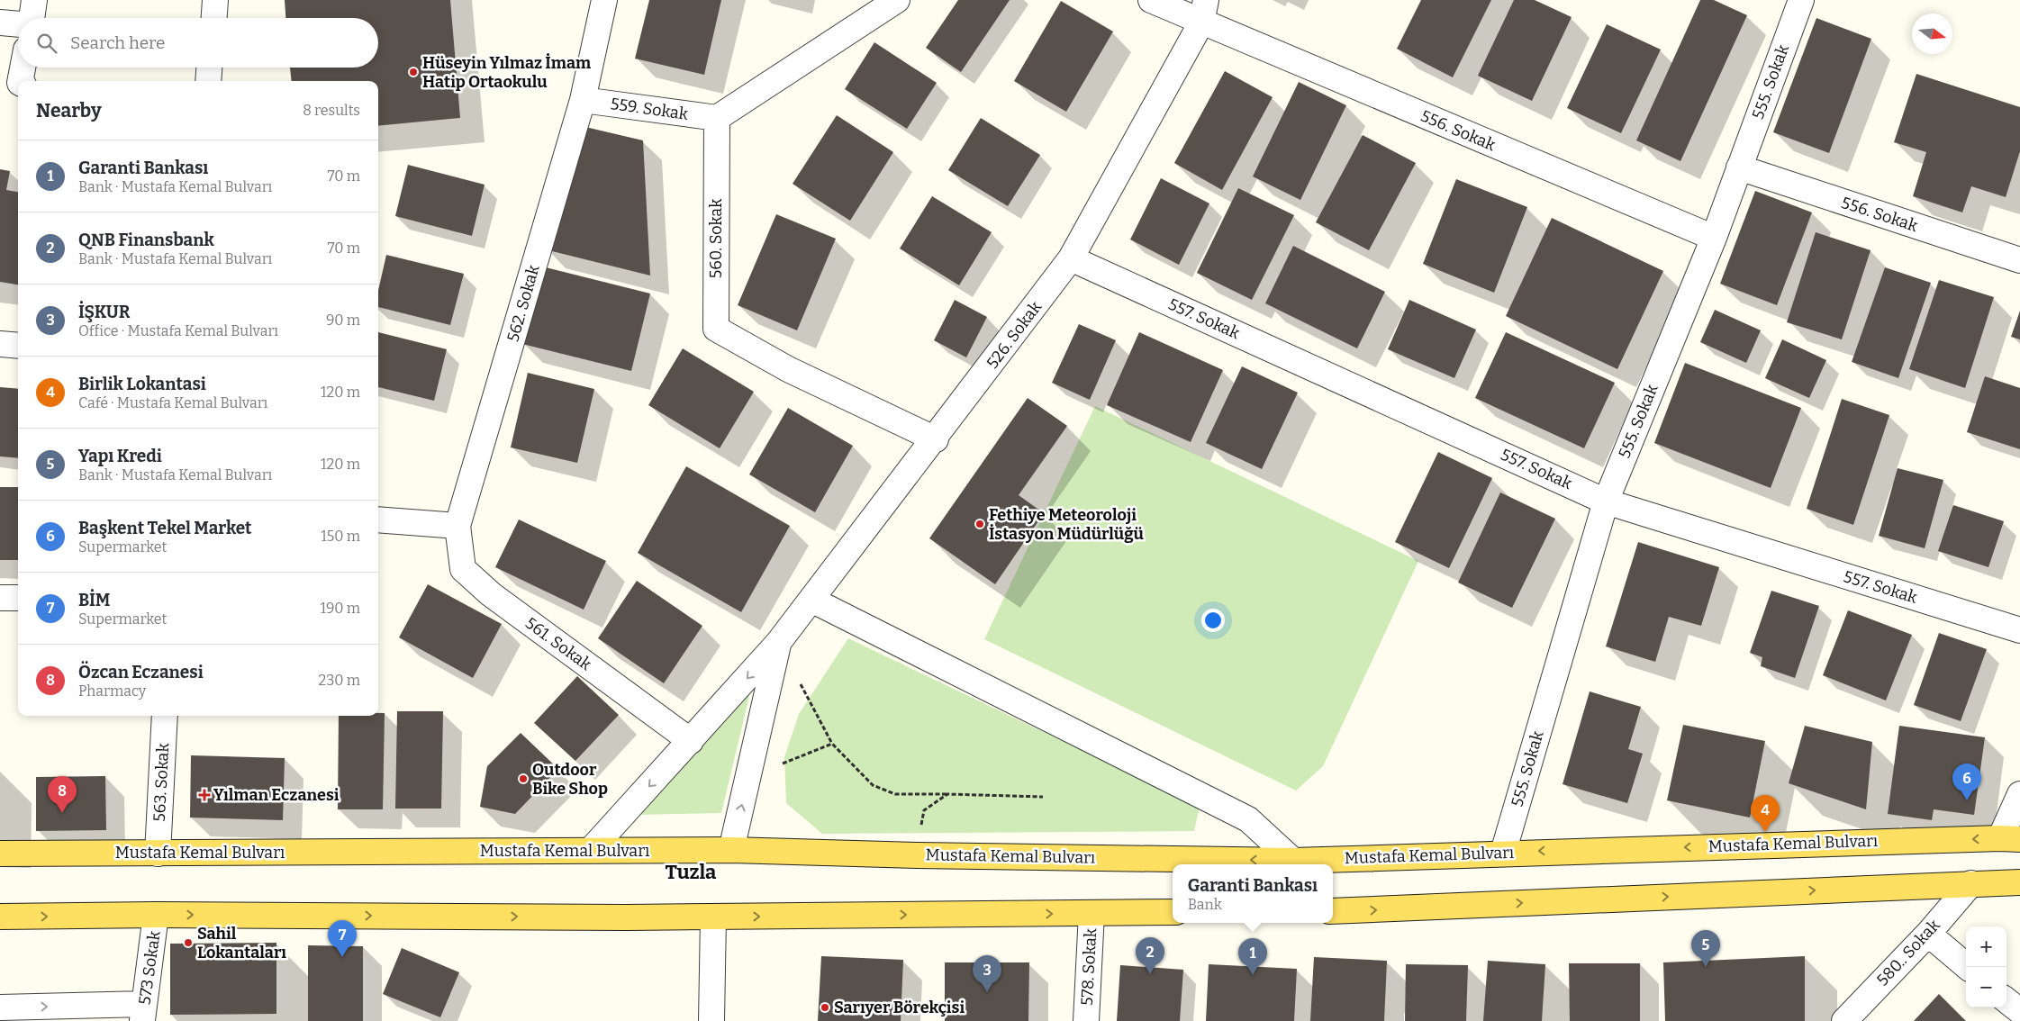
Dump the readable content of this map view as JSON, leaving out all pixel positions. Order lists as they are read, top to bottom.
{
  "streets": {
    "main road": ["Mustafa Kemal Bulvarı"],
    "street": [
      "555. Sokak",
      "559. Sokak",
      "556. Sokak",
      "560. Sokak",
      "562. Sokak",
      "557. Sokak",
      "526. Sokak",
      "561. Sokak",
      "563. Sokak",
      "580.. Sokak",
      "578. Sokak",
      "573 Sokak"
    ]
  },
  "crossings": [
    ["555. Sokak", "556. Sokak"],
    ["555. Sokak", "557. Sokak"],
    ["555. Sokak", "Mustafa Kemal Bulvarı"],
    ["559. Sokak", "560. Sokak"],
    ["559. Sokak", "562. Sokak"],
    ["556. Sokak", "526. Sokak"],
    ["560. Sokak", "526. Sokak"],
    ["562. Sokak", "561. Sokak"],
    ["557. Sokak", "526. Sokak"],
    ["526. Sokak", "561. Sokak"],
    ["526. Sokak", "Mustafa Kemal Bulvarı"],
    ["563. Sokak", "Mustafa Kemal Bulvarı"]
  ],
  "districts": ["Tuzla"],
  "places": {
    "other": [
      "Hüseyin Yılmaz İmam Hatip Ortaokulu",
      "Fethiye Meteoroloji İstasyon Müdürlüğü",
      "Outdoor Bike Shop",
      "Sahil Lokantaları",
      "Sarıyer Börekçisi"
    ],
    "health": ["Yılman Eczanesi"]
  },
  "north": "right",
  "page": {
    "search": "Search here",
    "heading": ["Nearby", "8 results"],
    "list": [
      {
        "mark": "1",
        "name": "Garanti Bankası",
        "note": "Bank · Mustafa Kemal Bulvarı",
        "value": "70 m"
      },
      {
        "mark": "2",
        "name": "QNB Finansbank",
        "note": "Bank · Mustafa Kemal Bulvarı",
        "value": "70 m"
      },
      {
        "mark": "3",
        "name": "İŞKUR",
        "note": "Office · Mustafa Kemal Bulvarı",
        "value": "90 m"
      },
      {
        "mark": "4",
        "name": "Birlik Lokantasi",
        "note": "Café · Mustafa Kemal Bulvarı",
        "value": "120 m"
      },
      {
        "mark": "5",
        "name": "Yapı Kredi",
        "note": "Bank · Mustafa Kemal Bulvarı",
        "value": "120 m"
      },
      {
        "mark": "6",
        "name": "Başkent Tekel Market",
        "note": "Supermarket",
        "value": "150 m"
      },
      {
        "mark": "7",
        "name": "BİM",
        "note": "Supermarket",
        "value": "190 m"
      },
      {
        "mark": "8",
        "name": "Özcan Eczanesi",
        "note": "Pharmacy",
        "value": "230 m"
      }
    ],
    "pins": [
      "6",
      "8",
      "4",
      "7",
      "5",
      "2",
      "1",
      "3"
    ],
    "popup": ["Garanti Bankası", "Bank"],
    "map_buttons": ["+", "−"]
  }
}
